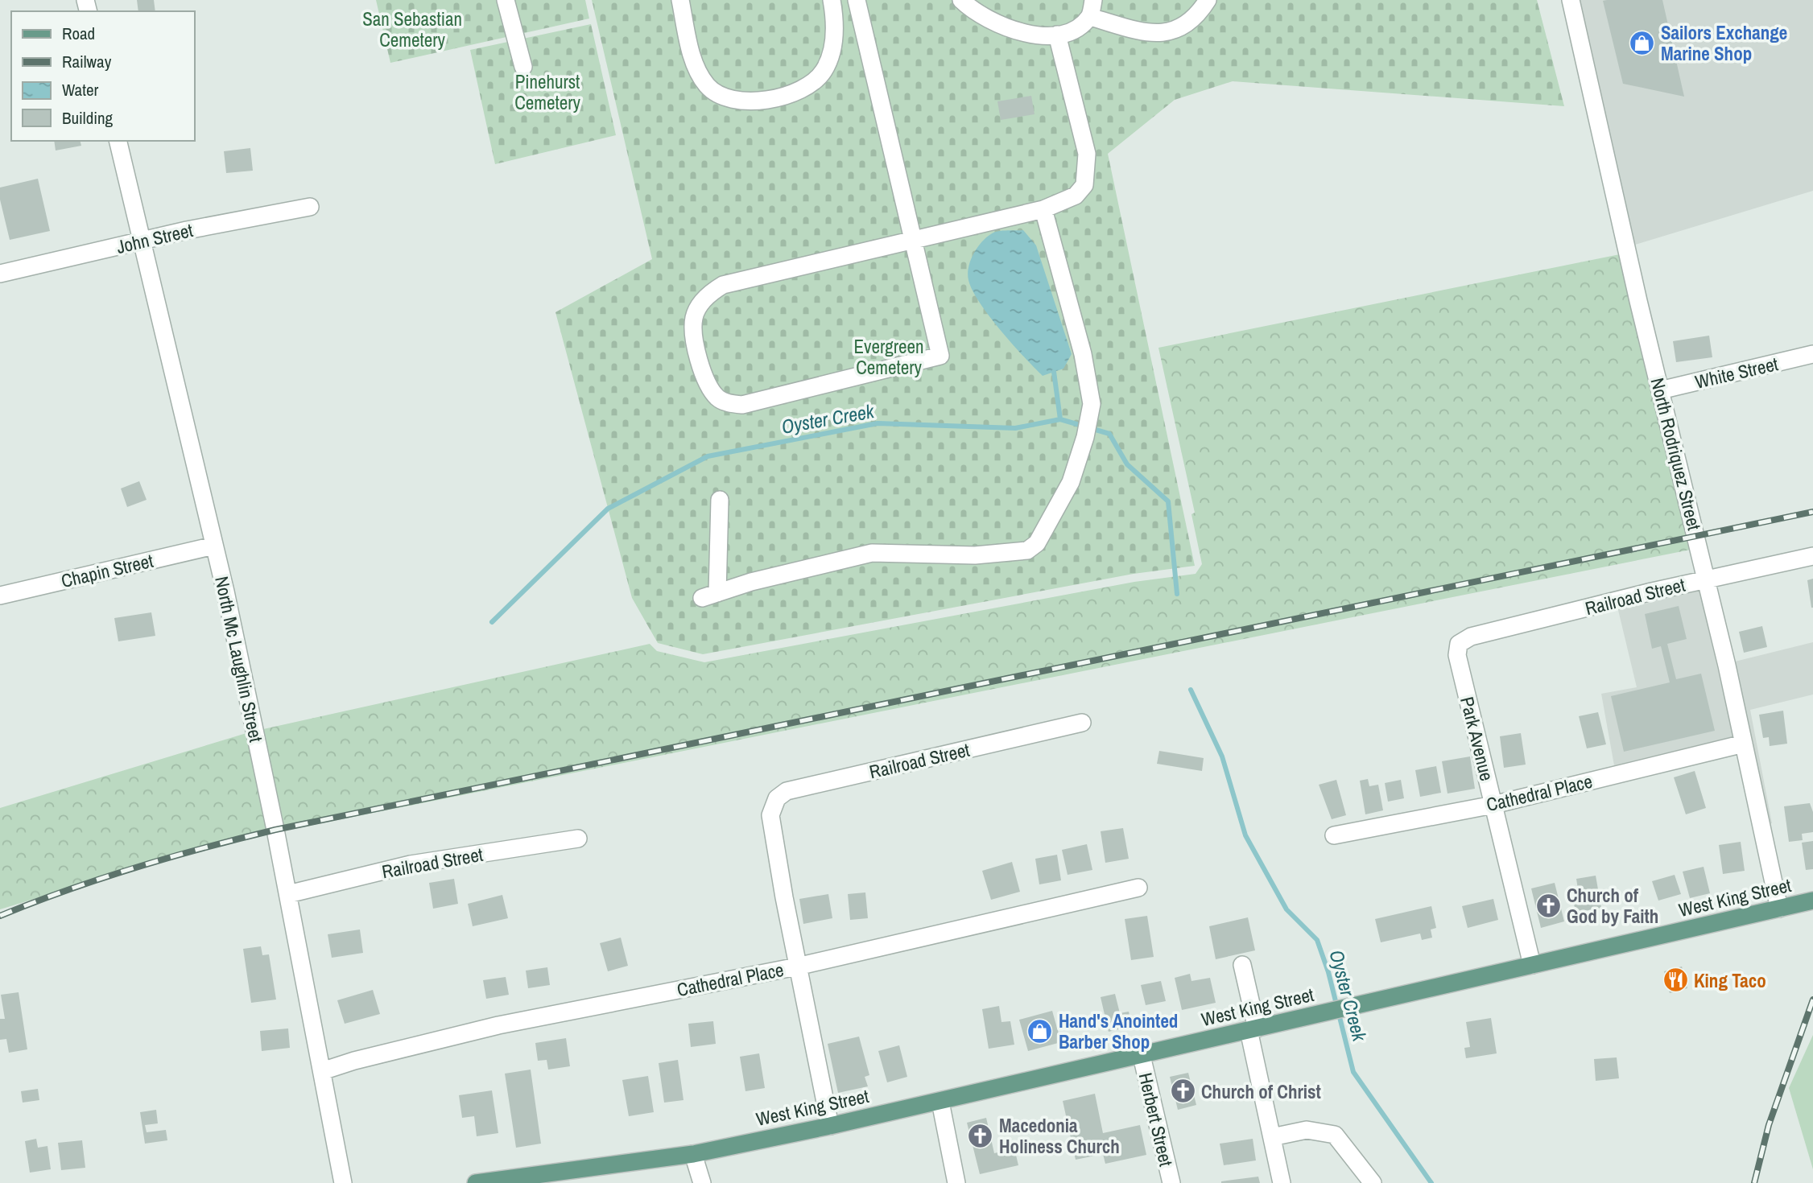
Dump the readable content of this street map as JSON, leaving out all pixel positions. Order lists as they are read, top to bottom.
{
  "streets": {
    "main road": ["West King Street"],
    "street": [
      "John Street",
      "White Street",
      "North Rodriquez Street",
      "Chapin Street",
      "Railroad Street",
      "North Mc Laughlin Street",
      "Park Avenue",
      "Cathedral Place",
      "Herbert Street"
    ]
  },
  "crossings": [
    ["John Street", "North Mc Laughlin Street"],
    ["White Street", "North Rodriquez Street"],
    ["North Rodriquez Street", "Railroad Street"],
    ["North Rodriquez Street", "Cathedral Place"],
    ["North Rodriquez Street", "West King Street"],
    ["Chapin Street", "North Mc Laughlin Street"],
    ["Railroad Street", "North Mc Laughlin Street"],
    ["Railroad Street", "Park Avenue"],
    ["Railroad Street", "Cathedral Place"],
    ["North Mc Laughlin Street", "Cathedral Place"],
    ["Park Avenue", "Cathedral Place"],
    ["Park Avenue", "West King Street"],
    ["West King Street", "Herbert Street"]
  ],
  "water": ["Oyster Creek"],
  "parks": ["San Sebastian Cemetery", "Pinehurst Cemetery", "Evergreen Cemetery"],
  "places": {
    "shop": ["Sailors Exchange Marine Shop", "Hand's Anointed Barber Shop"],
    "church": ["Church of God by Faith", "Church of Christ", "Macedonia Holiness Church"],
    "restaurant": ["King Taco"]
  },
  "legend": [
    "Road",
    "Railway",
    "Water",
    "Building"
  ]
}
